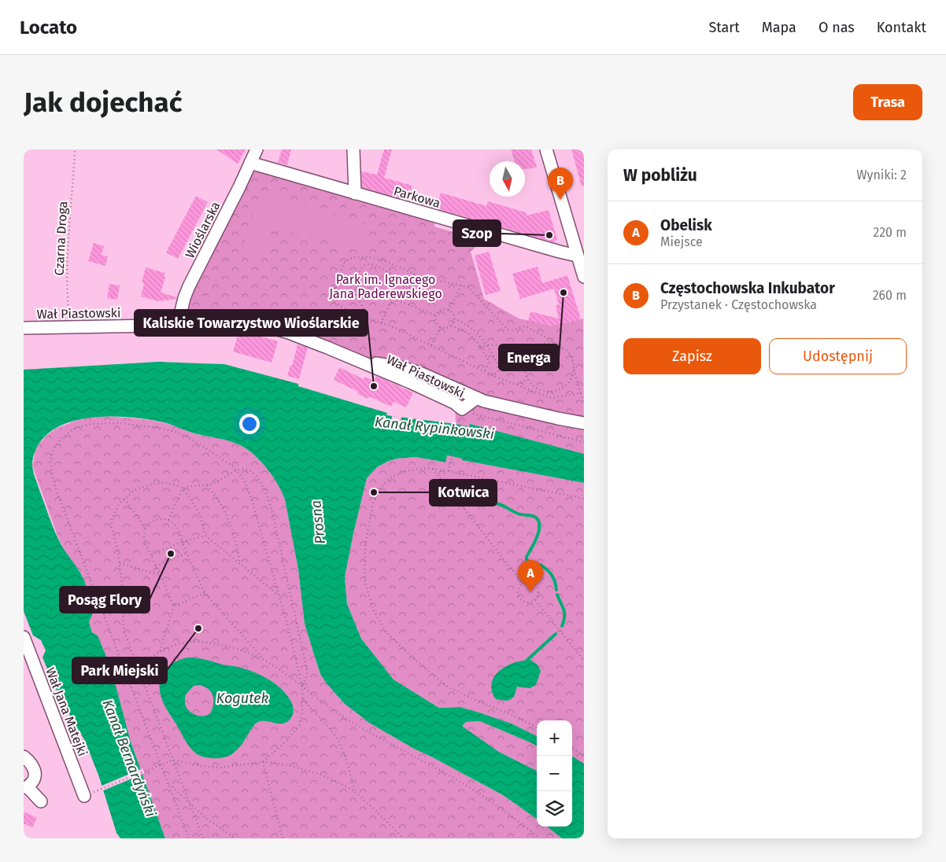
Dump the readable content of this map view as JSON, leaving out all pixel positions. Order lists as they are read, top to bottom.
{
  "streets": {
    "street": [
      "Parkowa",
      "Wioślarska",
      "Wał Piastowski",
      "Wał Jana Matejki"
    ],
    "path": ["Czarna Droga"]
  },
  "crossings": [
    ["Parkowa", "Wioślarska"],
    ["Wioślarska", "Wał Piastowski"],
    ["Czarna Droga", "Wał Piastowski"]
  ],
  "water": [
    "Kanał Rypinkowski",
    "Prosna",
    "Kogutek",
    "Kanał Bernardyński"
  ],
  "parks": ["Park im. Ignacego Jana Paderewskiego"],
  "places": [
    "Szop",
    "Energa",
    "Kaliskie Towarzystwo Wioślarskie",
    "Kotwica",
    "Posąg Flory",
    "Park Miejski"
  ],
  "north": "bottom",
  "page": {
    "header": "Locato",
    "nav": [
      "Start",
      "Mapa",
      "O nas",
      "Kontakt"
    ],
    "buttons": [
      "Trasa",
      ["Zapisz", "Udostępnij"]
    ],
    "title": "Jak dojechać",
    "heading": ["W pobliżu", "Wyniki: 2"],
    "pins": ["B", "A"],
    "list": [
      {
        "mark": "A",
        "name": "Obelisk",
        "note": "Miejsce",
        "value": "220 m"
      },
      {
        "mark": "B",
        "name": "Częstochowska Inkubator",
        "note": "Przystanek · Częstochowska",
        "value": "260 m"
      }
    ],
    "map_buttons": ["+", "−"]
  }
}
